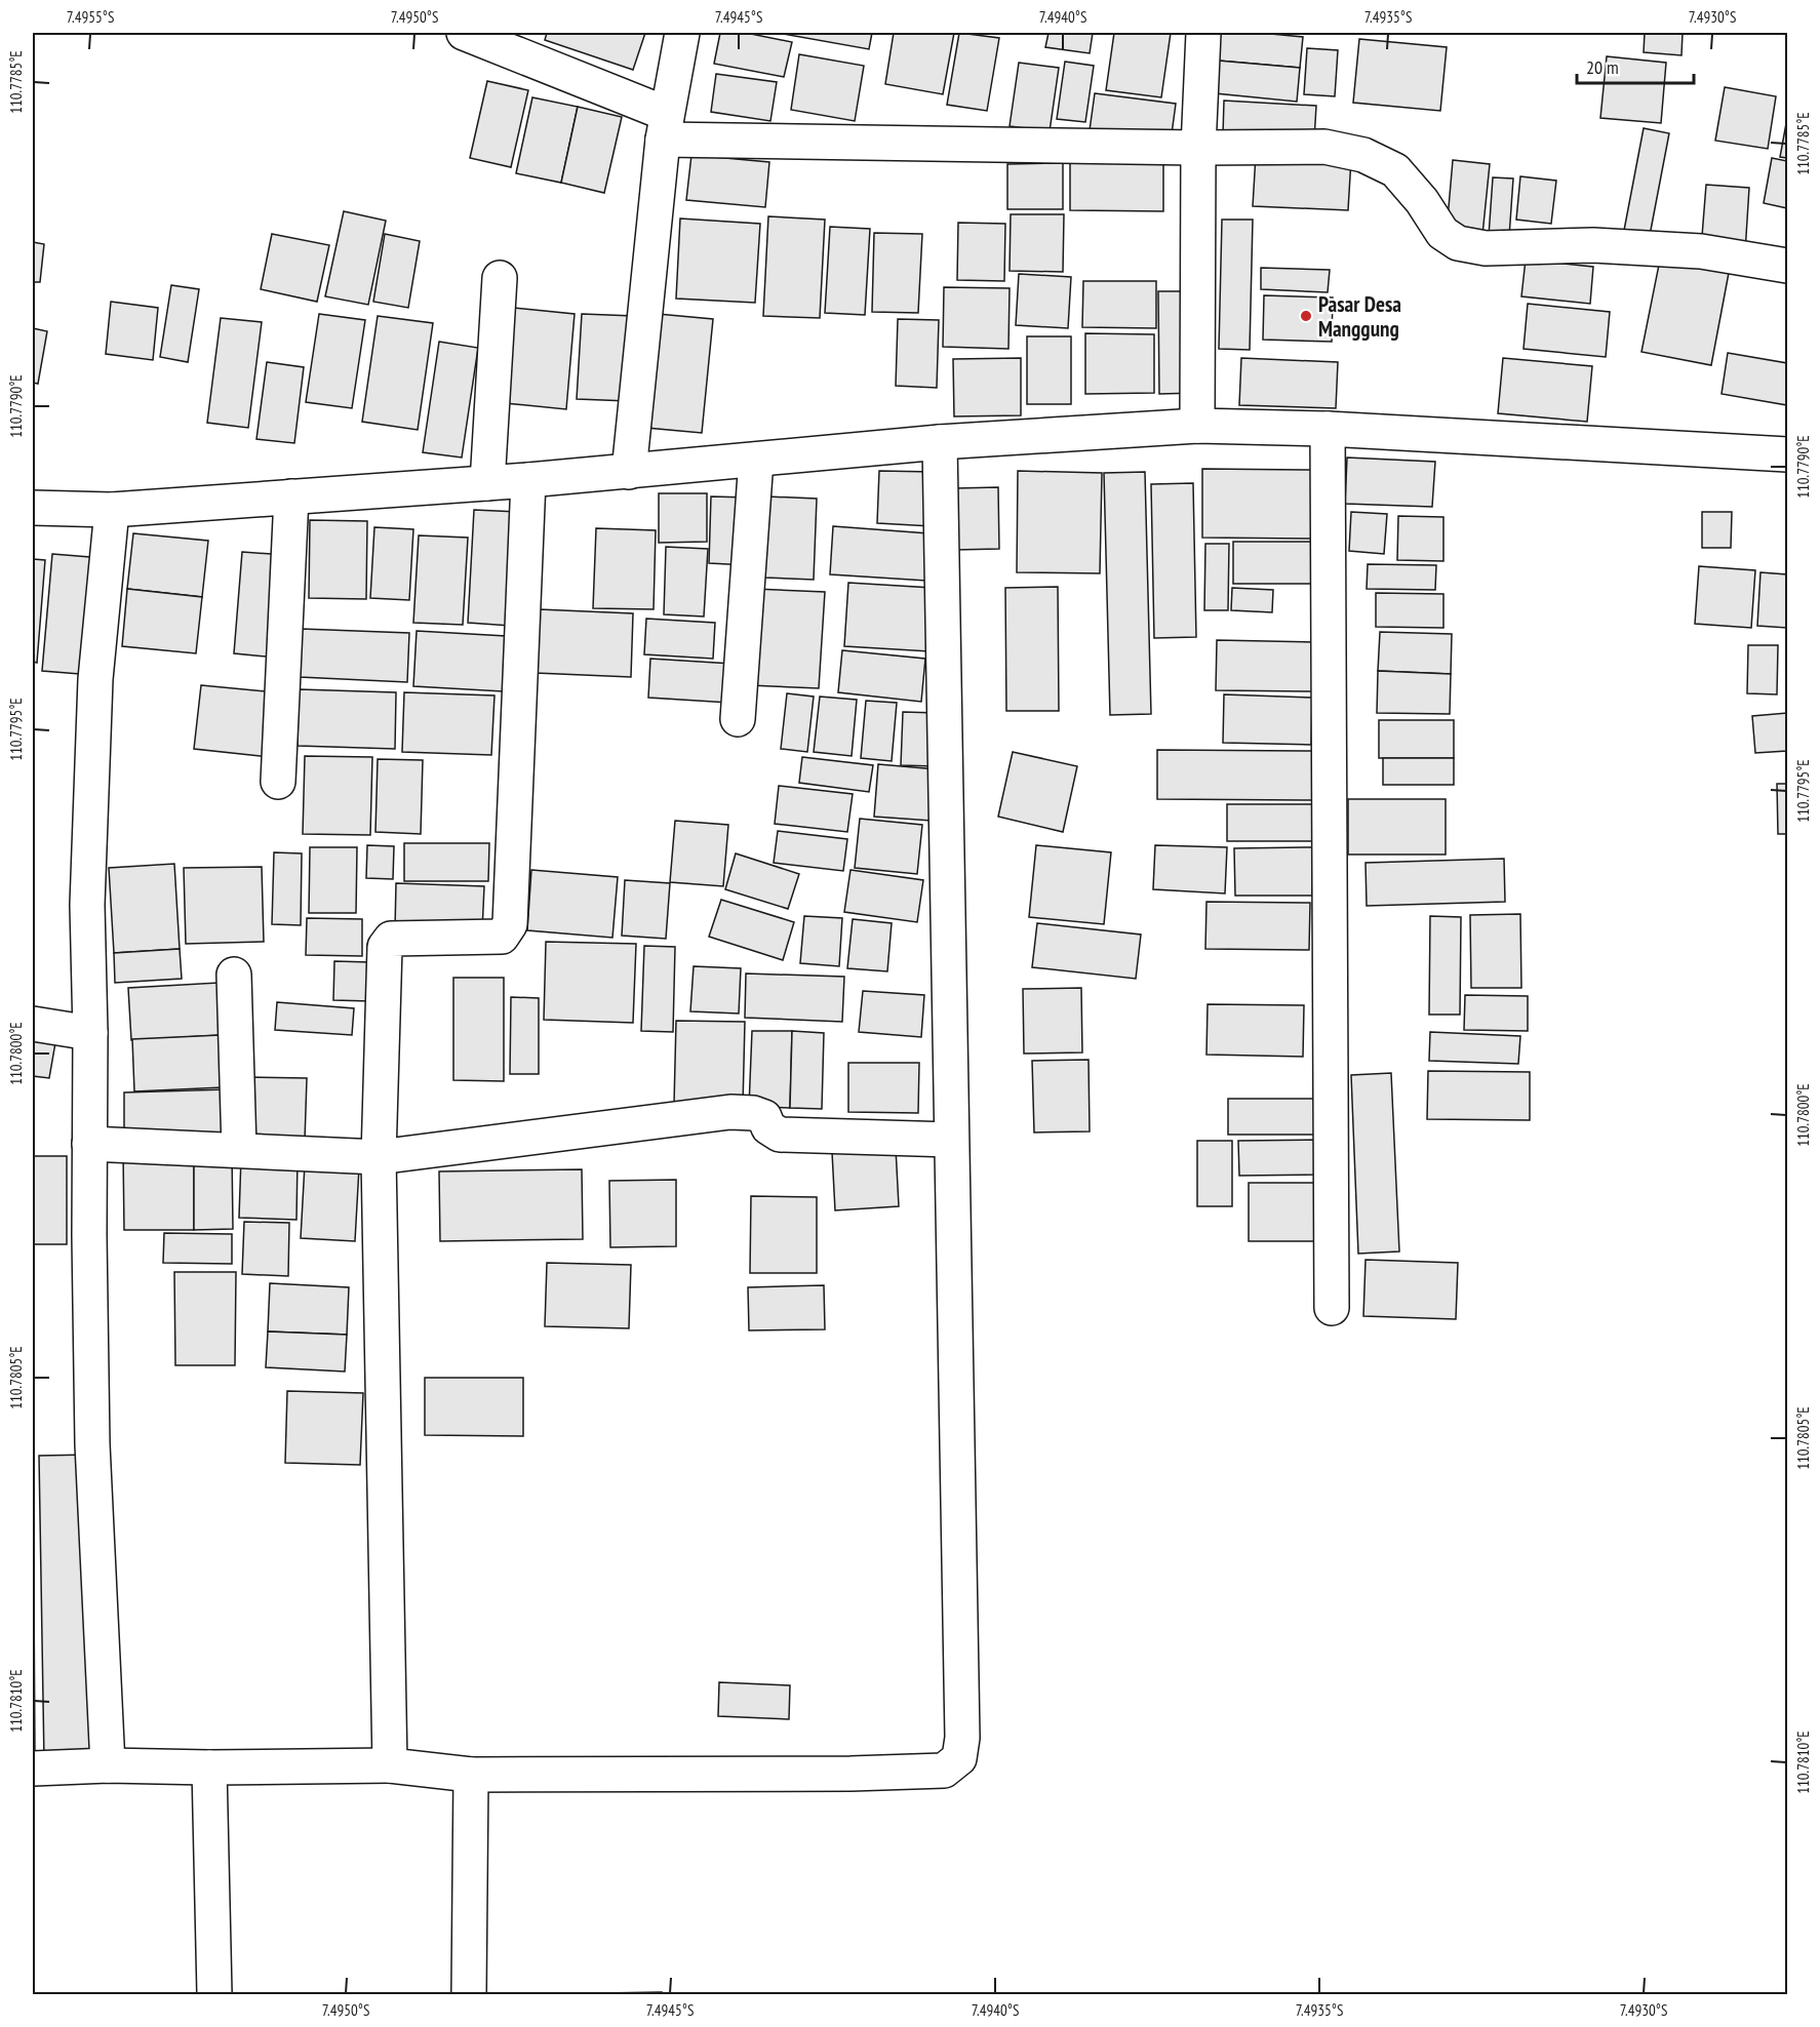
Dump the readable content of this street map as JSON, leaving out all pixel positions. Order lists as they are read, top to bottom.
{
  "places": ["Pasar Desa Manggung"],
  "scale_bar": "20 m",
  "coordinates": [
    "7.4955°S",
    "7.4950°S",
    "7.4945°S",
    "7.4940°S",
    "7.4935°S",
    "7.4930°S",
    "110.7785°E",
    "110.7790°E",
    "110.7795°E",
    "110.7800°E",
    "110.7805°E",
    "110.7810°E"
  ]
}
